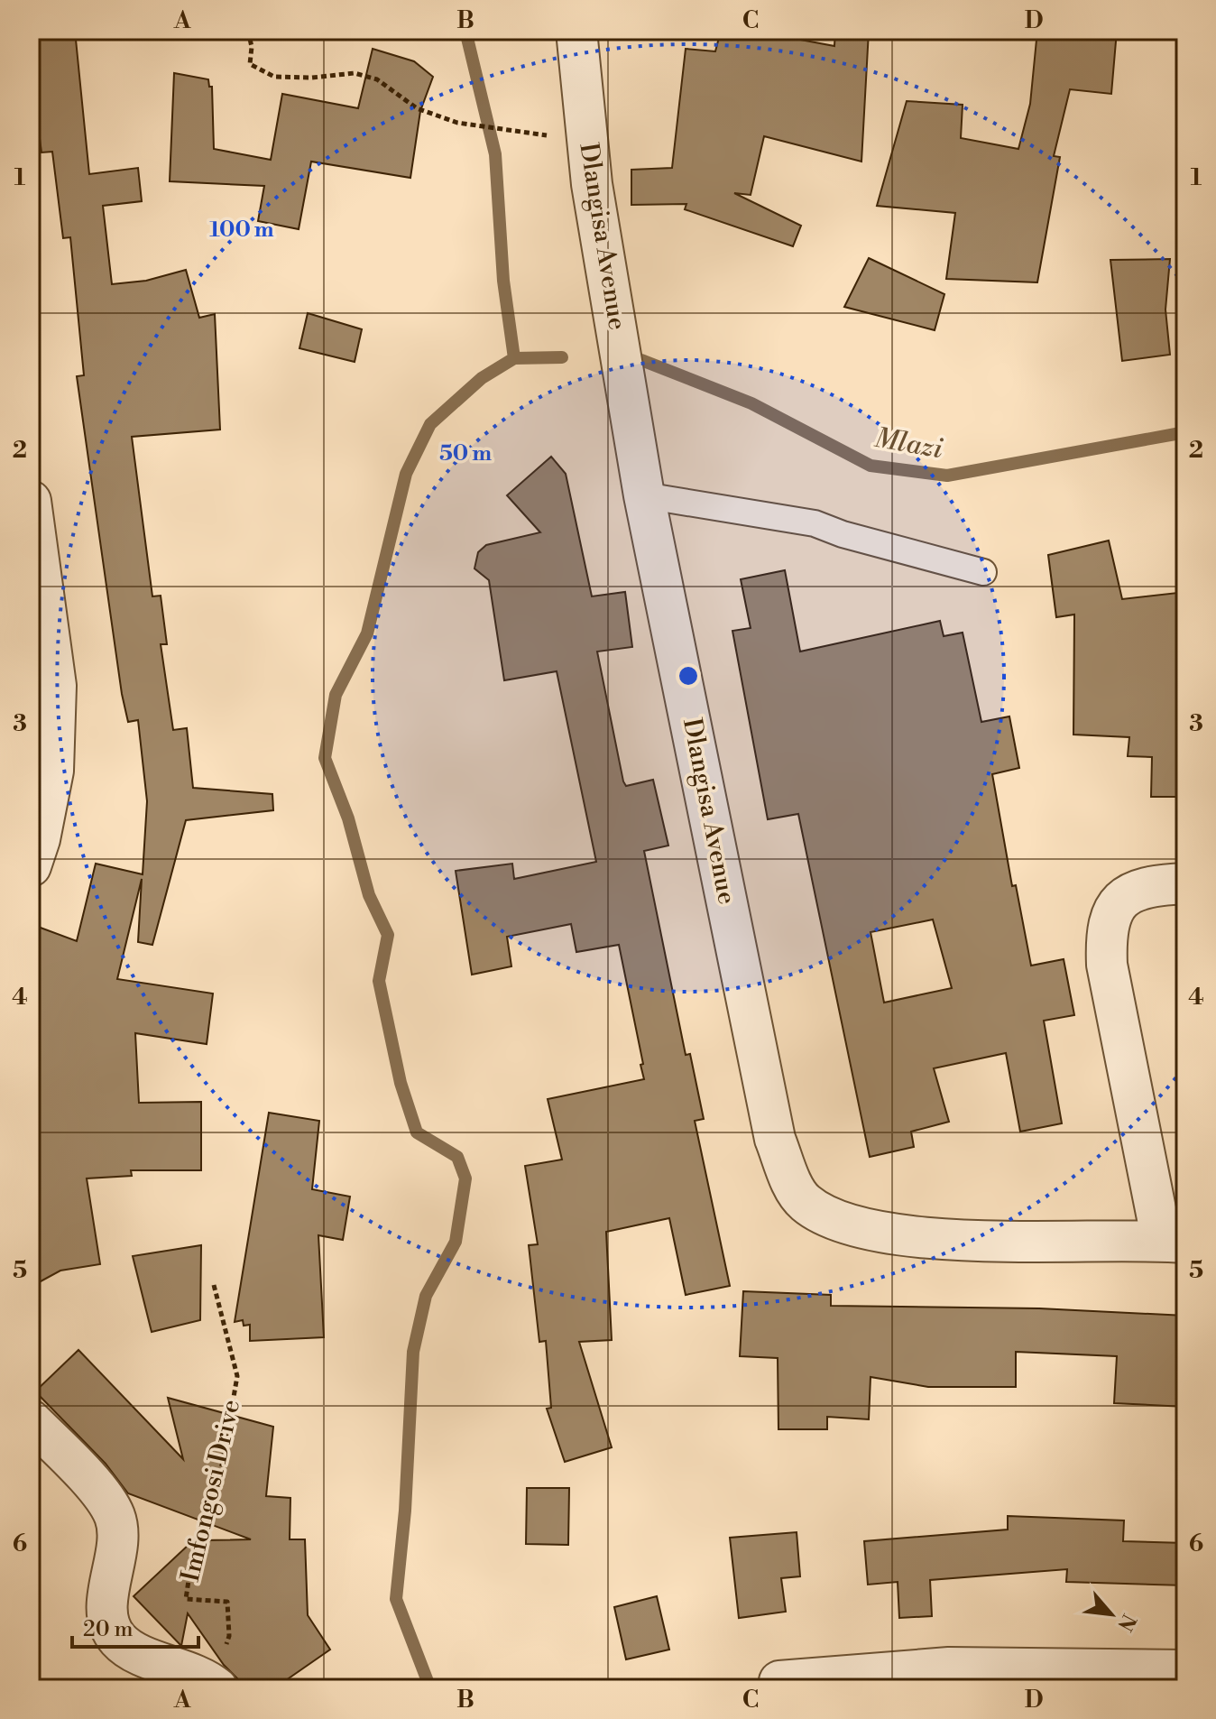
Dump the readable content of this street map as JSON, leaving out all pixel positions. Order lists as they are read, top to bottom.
{
  "streets": {
    "street": ["Dlangisa Avenue"],
    "path": ["Imfongosi Drive"]
  },
  "water": ["Mlazi"],
  "scale_bar": "20 m",
  "north": "bottom right",
  "grid": {
    "columns": [
      "A",
      "B",
      "C",
      "D"
    ],
    "rows": [
      "1",
      "2",
      "3",
      "4",
      "5",
      "6"
    ]
  },
  "rings": ["100 m", "50 m"]
}
